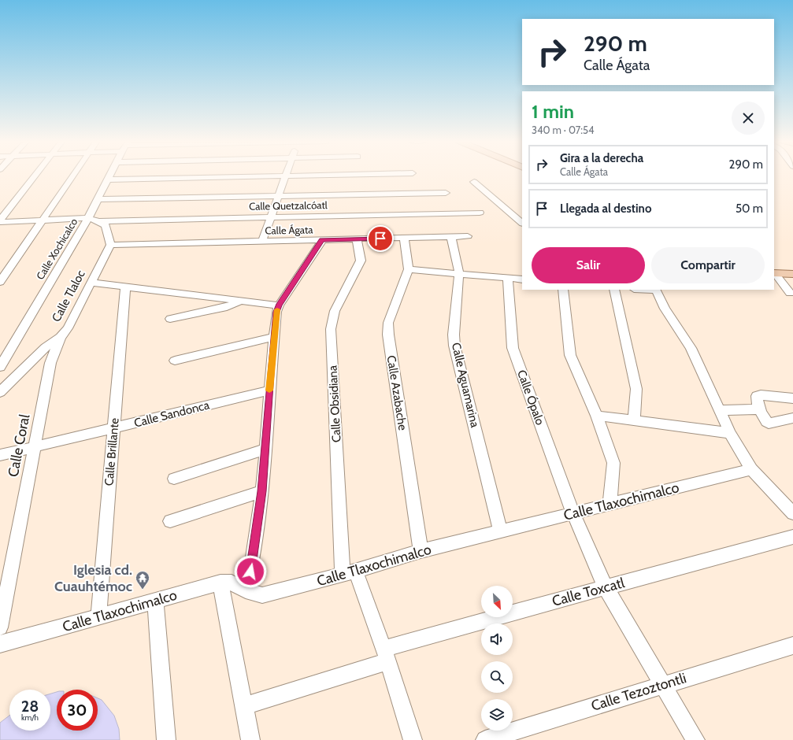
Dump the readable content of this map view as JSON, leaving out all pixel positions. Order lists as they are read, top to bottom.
{
  "streets": {
    "street": [
      "Calle Quetzalcóatl",
      "Calle Ágata",
      "Calle Xochicalco",
      "Calle Tlaloc",
      "Calle Aguamarina",
      "Calle Azabache",
      "Calle Ópalo",
      "Calle Obsidiana",
      "Calle Sandonca",
      "Calle Coral",
      "Calle Brillante",
      "Calle Tlaxochimalco",
      "Calle Toxcatl",
      "Calle Tezoztontli"
    ]
  },
  "crossings": [
    ["Calle Ágata", "Calle Tlaloc"],
    ["Calle Ágata", "Calle Aguamarina"],
    ["Calle Ágata", "Calle Azabache"],
    ["Calle Ágata", "Calle Obsidiana"],
    ["Calle Tlaloc", "Calle Coral"],
    ["Calle Aguamarina", "Calle Tlaxochimalco"],
    ["Calle Azabache", "Calle Tlaxochimalco"],
    ["Calle Ópalo", "Calle Tlaxochimalco"],
    ["Calle Ópalo", "Calle Toxcatl"],
    ["Calle Ópalo", "Calle Tezoztontli"],
    ["Calle Obsidiana", "Calle Tlaxochimalco"],
    ["Calle Obsidiana", "Calle Toxcatl"],
    ["Calle Sandonca", "Calle Coral"],
    ["Calle Sandonca", "Calle Brillante"],
    ["Calle Brillante", "Calle Tlaxochimalco"]
  ],
  "places": {
    "temple": ["Iglesia cd. Cuauhtémoc"]
  },
  "north": "bottom right",
  "page": {
    "turn": ["290 m", "Calle Ágata"],
    "heading": ["1 min", "340 m · 07:54"],
    "list": [
      {
        "name": "Gira a la derecha",
        "note": "Calle Ágata",
        "value": "290 m"
      },
      {
        "name": "Llegada al destino",
        "value": "50 m"
      }
    ],
    "buttons": ["Salir", "Compartir"],
    "speed": "28 km/h",
    "limit": "30"
  }
}
